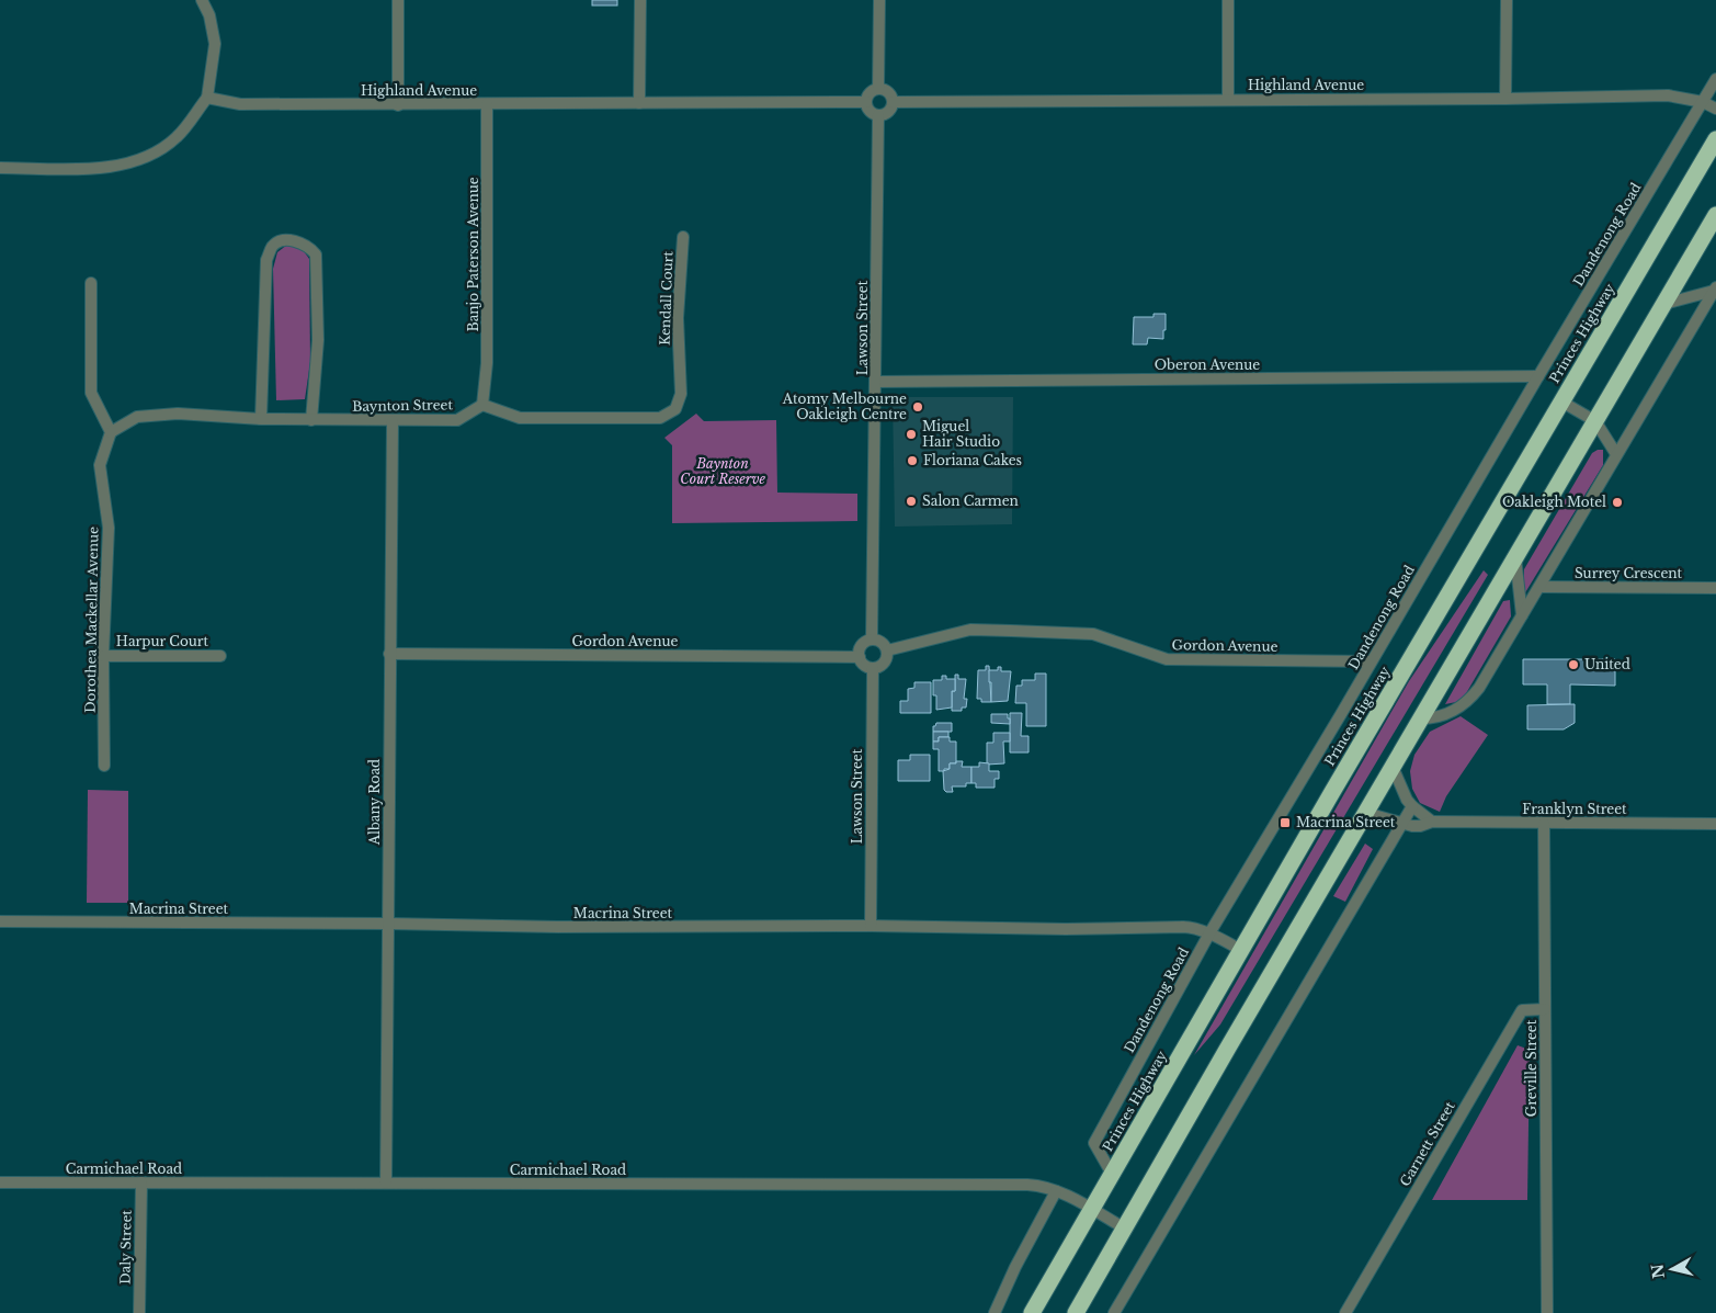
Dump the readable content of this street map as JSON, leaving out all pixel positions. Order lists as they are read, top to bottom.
{
  "streets": {
    "highway": ["Princes Highway"],
    "street": [
      "Highland Avenue",
      "Dandenong Road",
      "Banjo Paterson Avenue",
      "Kendall Court",
      "Lawson Street",
      "Oberon Avenue",
      "Baynton Street",
      "Surrey Crescent",
      "Dorothea Mackellar Avenue",
      "Harpur Court",
      "Gordon Avenue",
      "Albany Road",
      "Franklyn Street",
      "Macrina Street",
      "Greville Street",
      "Garnett Street",
      "Carmichael Road",
      "Daly Street"
    ]
  },
  "crossings": [
    ["Highland Avenue", "Dandenong Road"],
    ["Highland Avenue", "Banjo Paterson Avenue"],
    ["Highland Avenue", "Lawson Street"],
    ["Dandenong Road", "Princes Highway"],
    ["Dandenong Road", "Oberon Avenue"],
    ["Dandenong Road", "Gordon Avenue"],
    ["Dandenong Road", "Macrina Street"],
    ["Banjo Paterson Avenue", "Kendall Court"],
    ["Banjo Paterson Avenue", "Baynton Street"],
    ["Kendall Court", "Baynton Street"],
    ["Lawson Street", "Oberon Avenue"],
    ["Lawson Street", "Gordon Avenue"],
    ["Lawson Street", "Macrina Street"],
    ["Princes Highway", "Macrina Street"],
    ["Princes Highway", "Carmichael Road"],
    ["Baynton Street", "Dorothea Mackellar Avenue"],
    ["Baynton Street", "Albany Road"],
    ["Dorothea Mackellar Avenue", "Harpur Court"],
    ["Gordon Avenue", "Albany Road"],
    ["Albany Road", "Macrina Street"],
    ["Albany Road", "Carmichael Road"],
    ["Franklyn Street", "Greville Street"],
    ["Greville Street", "Garnett Street"],
    ["Carmichael Road", "Daly Street"]
  ],
  "parks": ["Baynton Court Reserve"],
  "places": {
    "other": [
      "Atomy Melbourne Oakleigh Centre",
      "Miguel Hair Studio",
      "Floriana Cakes",
      "Salon Carmen",
      "Oakleigh Motel",
      "United"
    ],
    "transit": ["Macrina Street"]
  },
  "north": "left"
}
